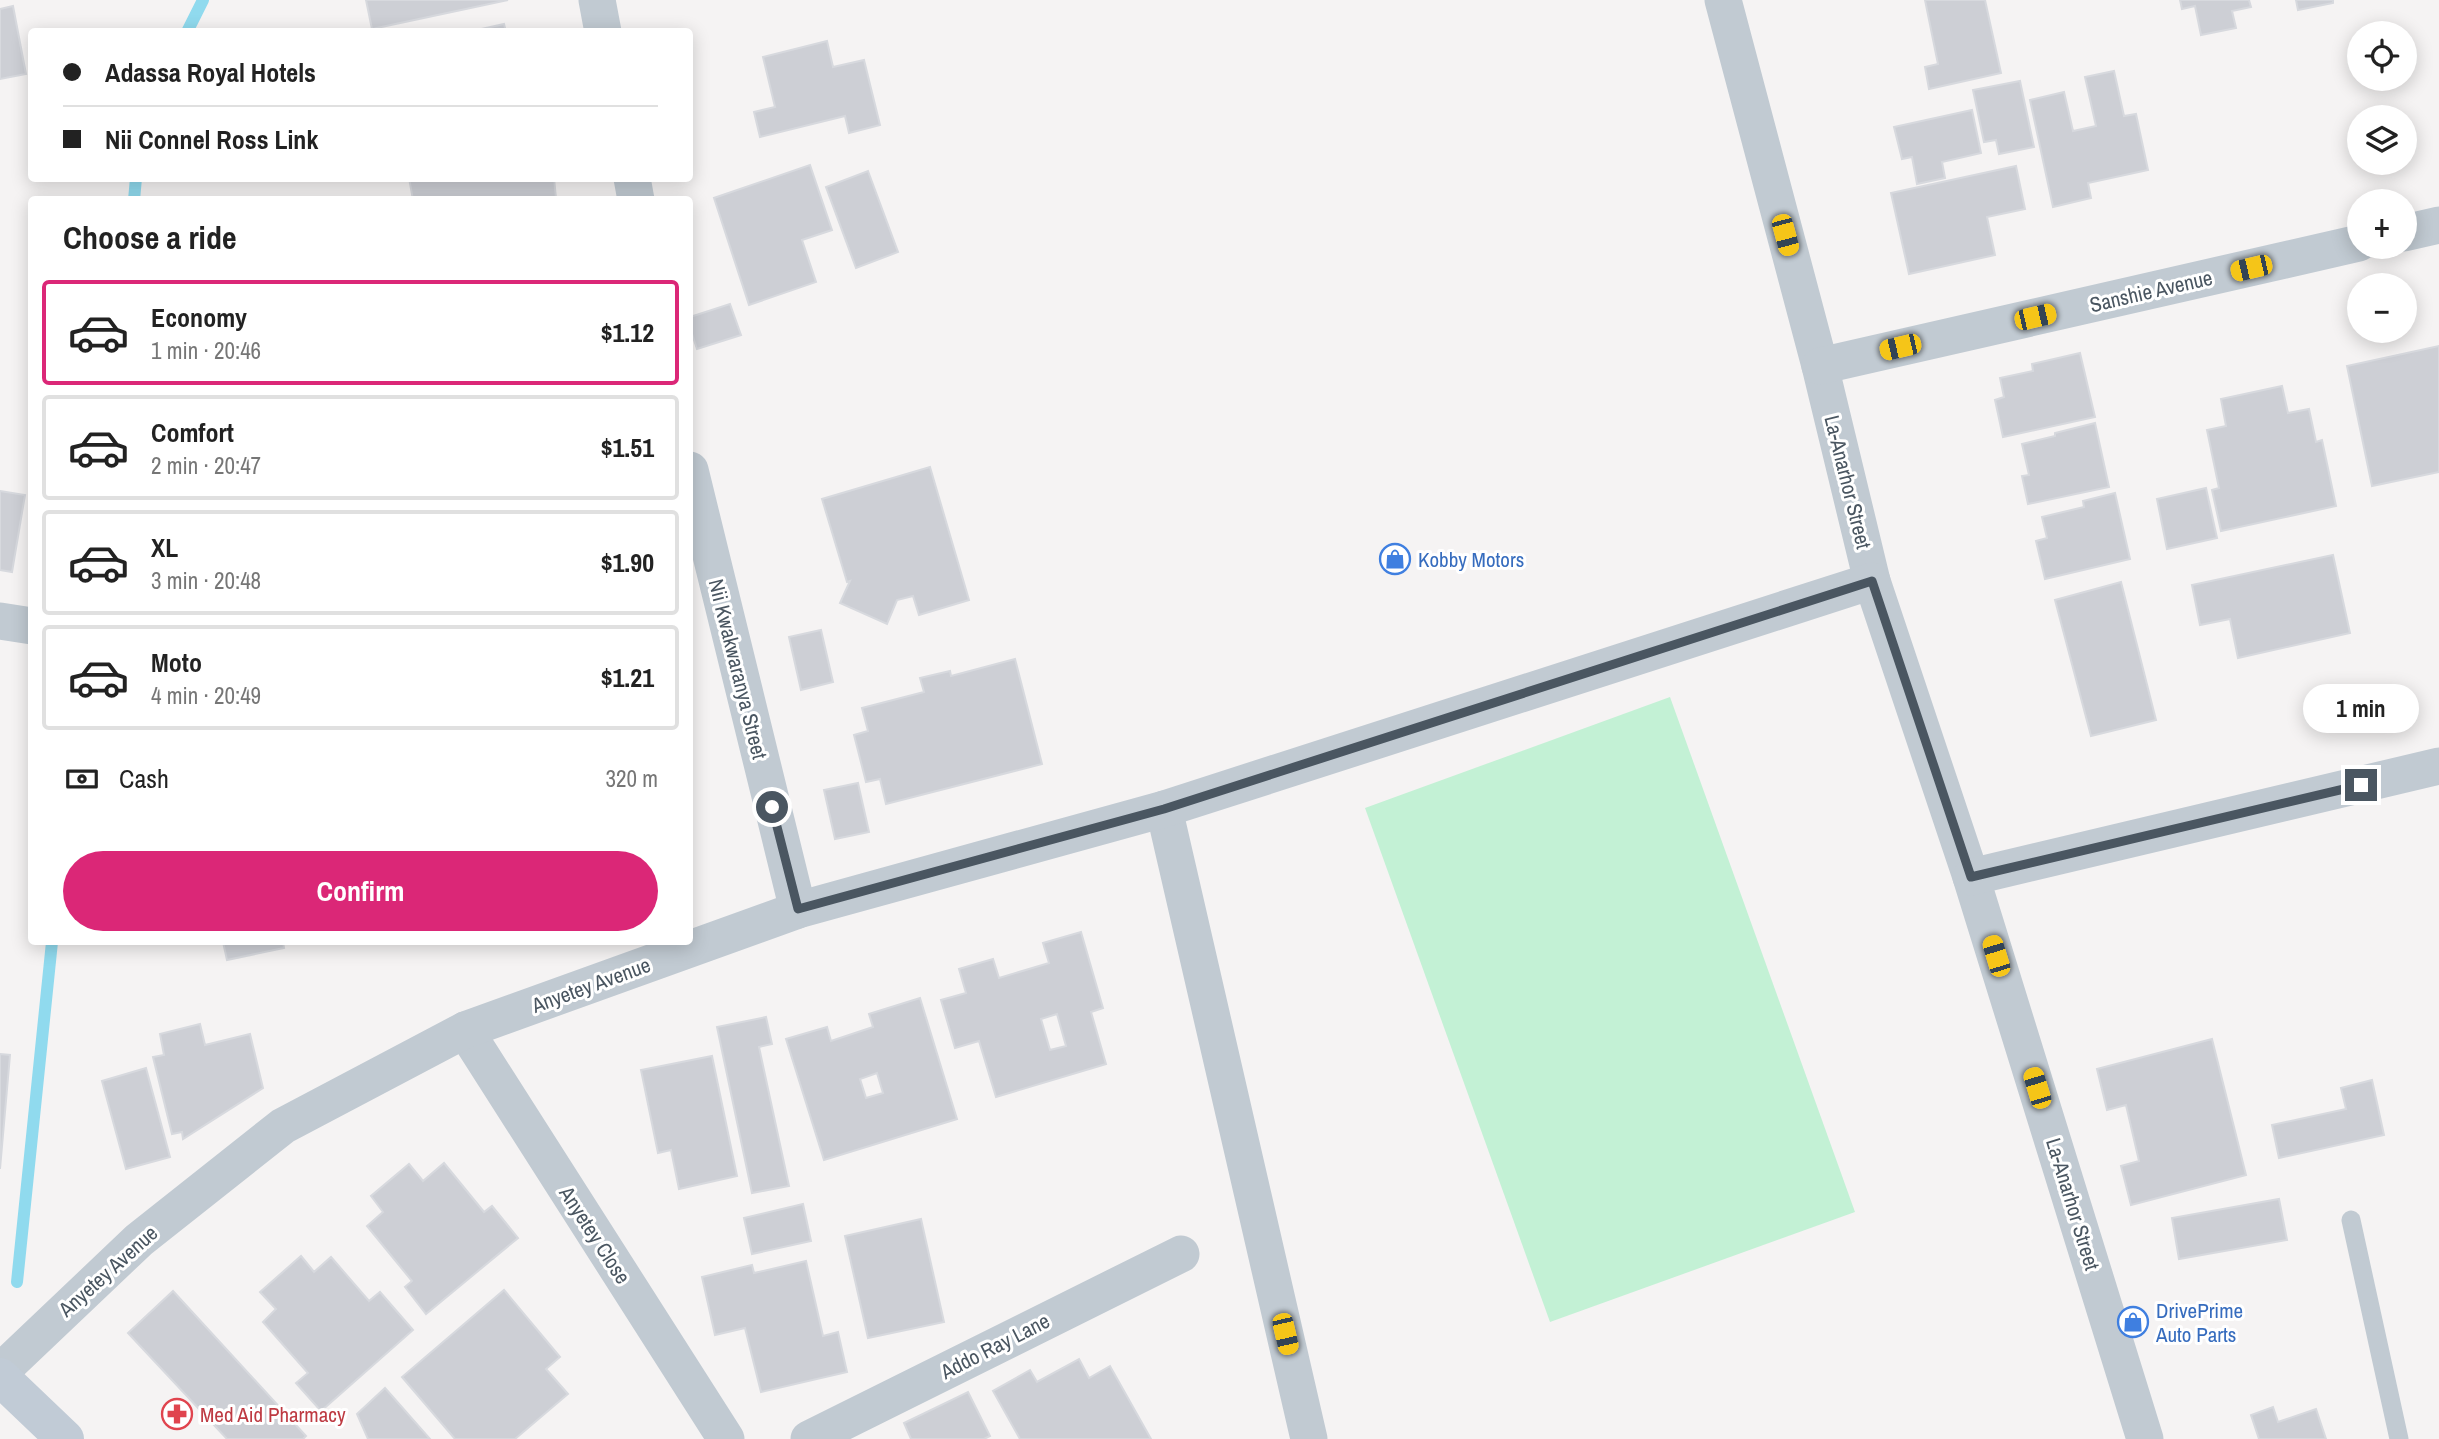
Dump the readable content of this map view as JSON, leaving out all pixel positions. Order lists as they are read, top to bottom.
{
  "streets": {
    "street": [
      "Sanshie Avenue",
      "La-Anarhor Street",
      "Nii Kwakwaranya Street",
      "Anyetey Avenue",
      "Anyetey Close",
      "Addo Ray Lane"
    ]
  },
  "crossings": [
    ["Sanshie Avenue", "La-Anarhor Street"],
    ["La-Anarhor Street", "Anyetey Avenue"],
    ["Nii Kwakwaranya Street", "Anyetey Avenue"],
    ["Anyetey Avenue", "Anyetey Close"]
  ],
  "places": {
    "shop": ["Kobby Motors", "DrivePrime Auto Parts"],
    "pharmacy": ["Med Aid Pharmacy"]
  },
  "page": {
    "map_buttons": ["+", "−"],
    "banner": ["Adassa Royal Hotels", "Nii Connel Ross Link"],
    "heading": "Choose a ride",
    "list": [
      {
        "name": "Economy",
        "note": "1 min · 20:46",
        "value": "$1.12"
      },
      {
        "name": "Comfort",
        "note": "2 min · 20:47",
        "value": "$1.51"
      },
      {
        "name": "XL",
        "note": "3 min · 20:48",
        "value": "$1.90"
      },
      {
        "name": "Moto",
        "note": "4 min · 20:49",
        "value": "$1.21"
      }
    ],
    "bubble": "1 min",
    "pay": ["Cash", "320 m"],
    "buttons": "Confirm"
  }
}
